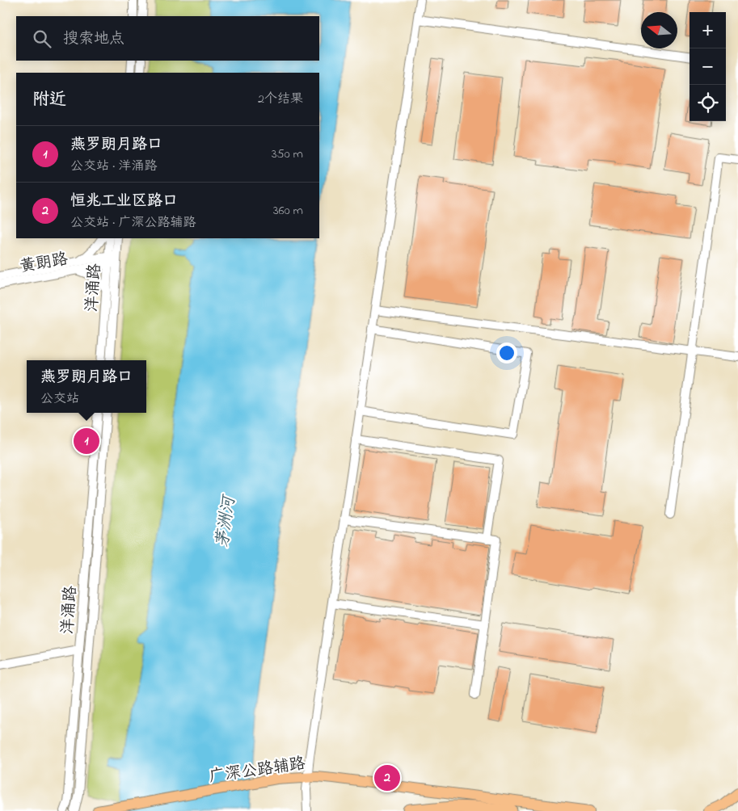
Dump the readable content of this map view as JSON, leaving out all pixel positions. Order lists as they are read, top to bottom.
{
  "streets": {
    "main road": ["广深公路辅路"],
    "street": ["黄朗路", "洋涌路"]
  },
  "crossings": [
    ["黄朗路", "洋涌路"]
  ],
  "water": ["茅洲河"],
  "north": "left",
  "page": {
    "map_buttons": ["+", "−"],
    "search": "搜索地点",
    "heading": ["附近", "2个结果"],
    "list": [
      {
        "mark": "1",
        "name": "燕罗朗月路口",
        "note": "公交站 · 洋涌路",
        "value": "350 m"
      },
      {
        "mark": "2",
        "name": "恒兆工业区路口",
        "note": "公交站 · 广深公路辅路",
        "value": "360 m"
      }
    ],
    "popup": ["燕罗朗月路口", "公交站"],
    "pins": ["1", "2"]
  }
}
